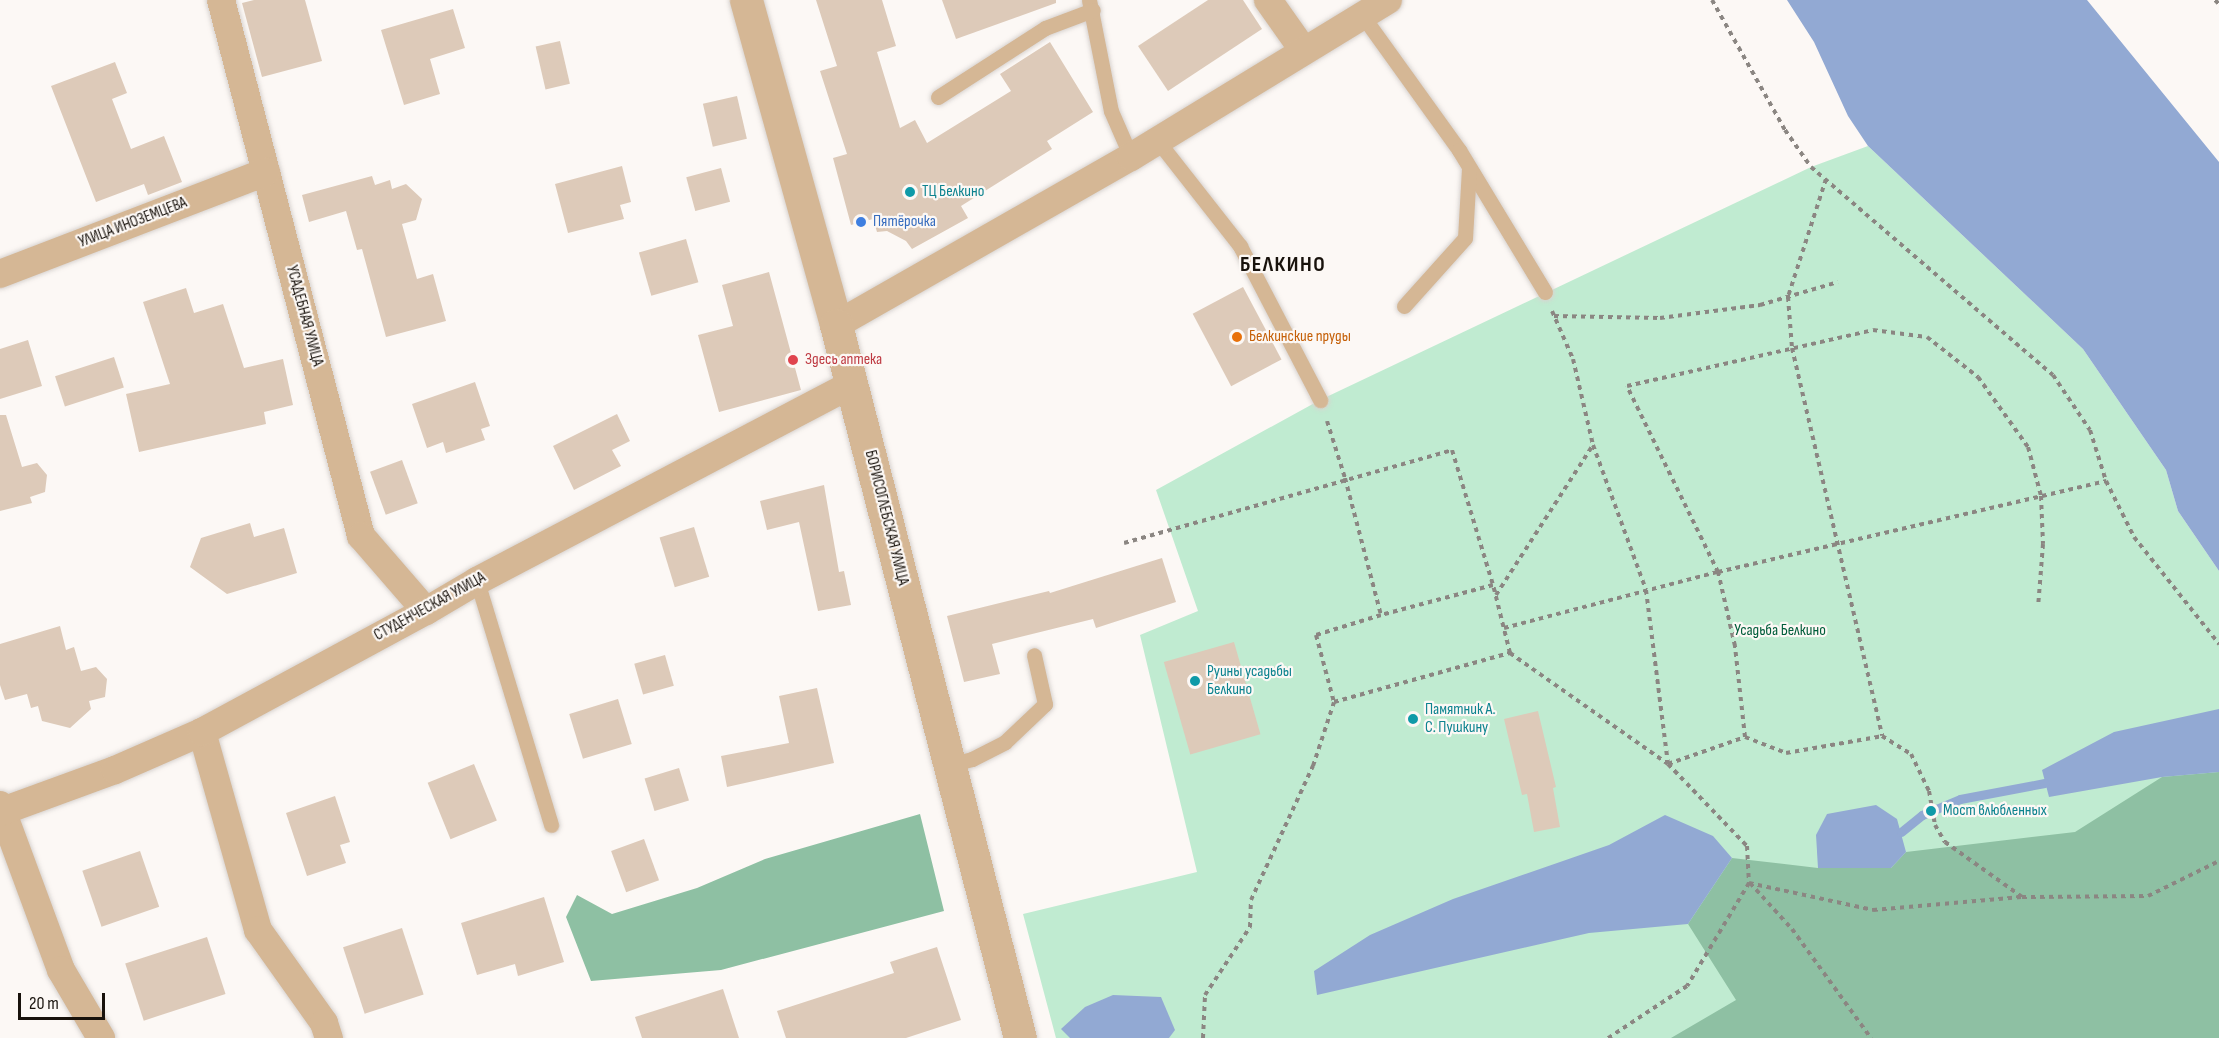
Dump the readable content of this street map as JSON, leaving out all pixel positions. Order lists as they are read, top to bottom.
{
  "streets": {
    "street": [
      "УЛИЦА ИНОЗЕМЦЕВА",
      "УСАДЕБНАЯ УЛИЦА",
      "БОРИСОГЛЕБСКАЯ УЛИЦА",
      "СТУДЕНЧЕСКАЯ УЛИЦА"
    ]
  },
  "crossings": [
    ["УЛИЦА ИНОЗЕМЦЕВА", "УСАДЕБНАЯ УЛИЦА"],
    ["УСАДЕБНАЯ УЛИЦА", "СТУДЕНЧЕСКАЯ УЛИЦА"],
    ["БОРИСОГЛЕБСКАЯ УЛИЦА", "СТУДЕНЧЕСКАЯ УЛИЦА"]
  ],
  "districts": ["БЕЛКИНО"],
  "parks": ["Усадьба Белкино"],
  "places": [
    "ТЦ Белкино",
    "Пятёрочка",
    "Белкинские пруды",
    "Здесь аптека",
    "Руины усадьбы Белкино",
    "Памятник А. С. Пушкину",
    "Мост влюбленных"
  ],
  "scale_bar": "20 m"
}
